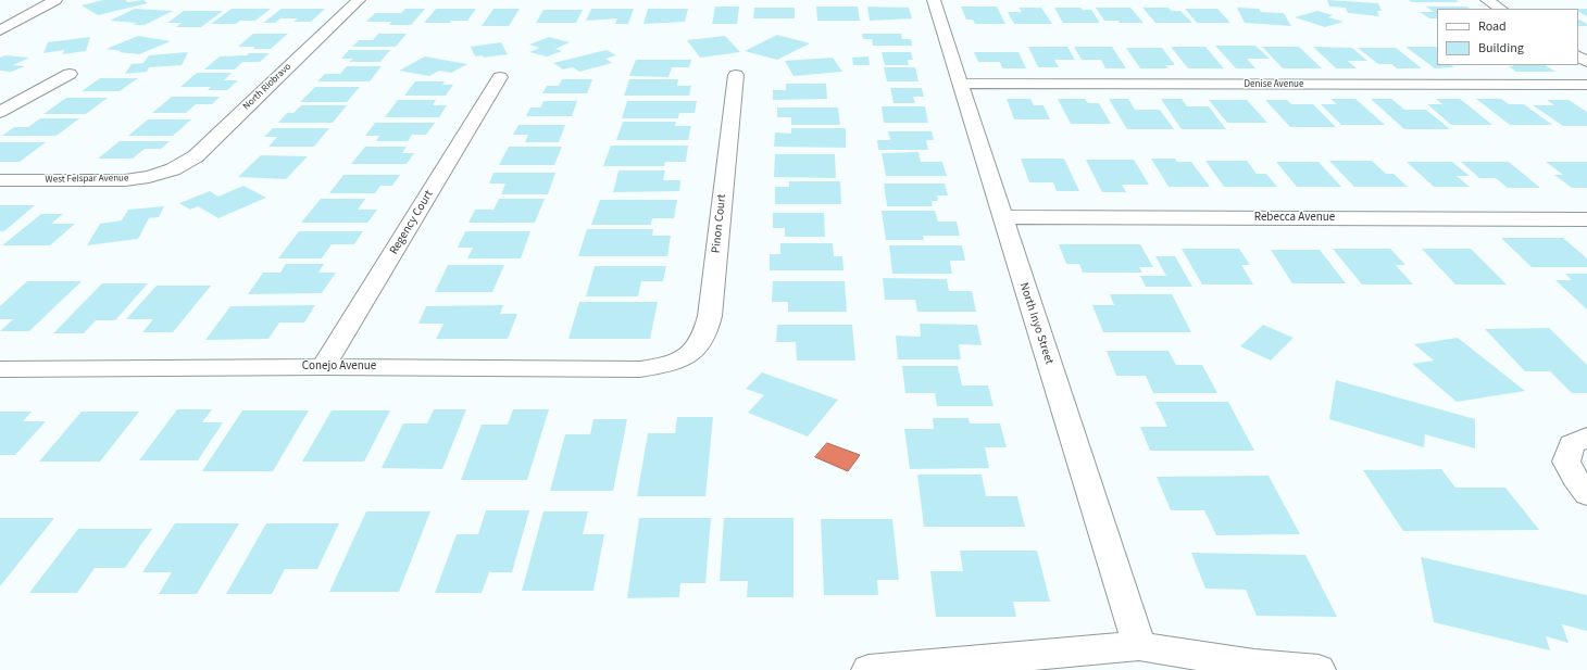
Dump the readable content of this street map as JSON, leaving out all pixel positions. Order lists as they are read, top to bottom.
{
  "streets": {
    "street": [
      "Denise Avenue",
      "North Riobravo",
      "West Felspar Avenue",
      "Rebecca Avenue",
      "Regency Court",
      "Pinon Court",
      "North Inyo Street",
      "Conejo Avenue"
    ]
  },
  "crossings": [
    ["Denise Avenue", "North Inyo Street"],
    ["North Riobravo", "West Felspar Avenue"],
    ["Rebecca Avenue", "North Inyo Street"],
    ["Regency Court", "Conejo Avenue"],
    ["Pinon Court", "Conejo Avenue"]
  ],
  "legend": ["Road", "Building"]
}
